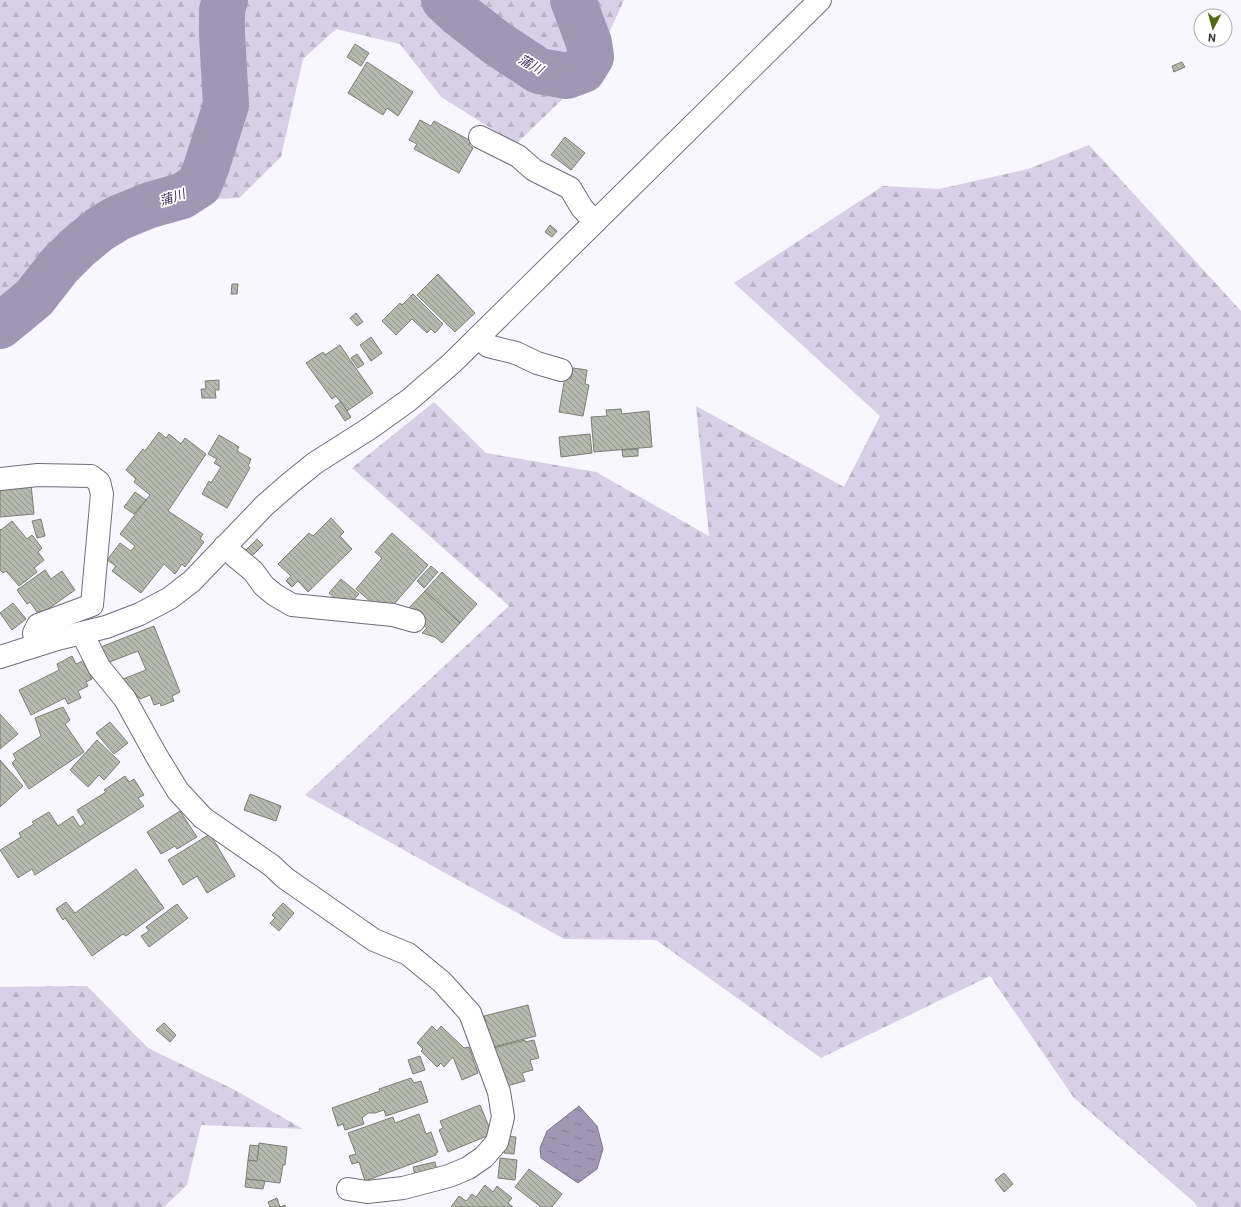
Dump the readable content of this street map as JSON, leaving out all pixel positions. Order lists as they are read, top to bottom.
{
  "water": ["蒲川"],
  "north": "bottom"
}
